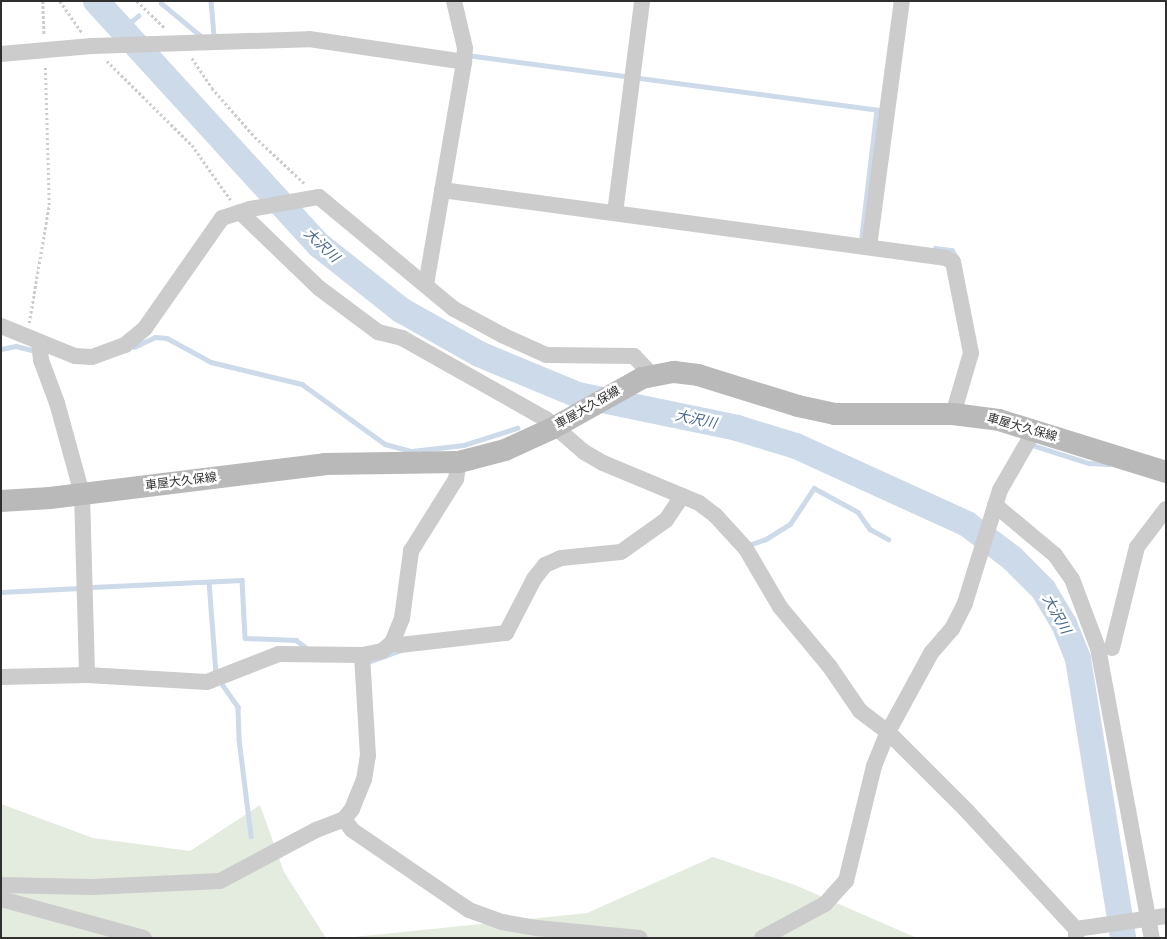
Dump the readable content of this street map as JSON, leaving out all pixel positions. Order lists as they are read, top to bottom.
{
  "streets": {
    "main road": ["車屋大久保線"]
  },
  "water": ["大沢川"]
}
